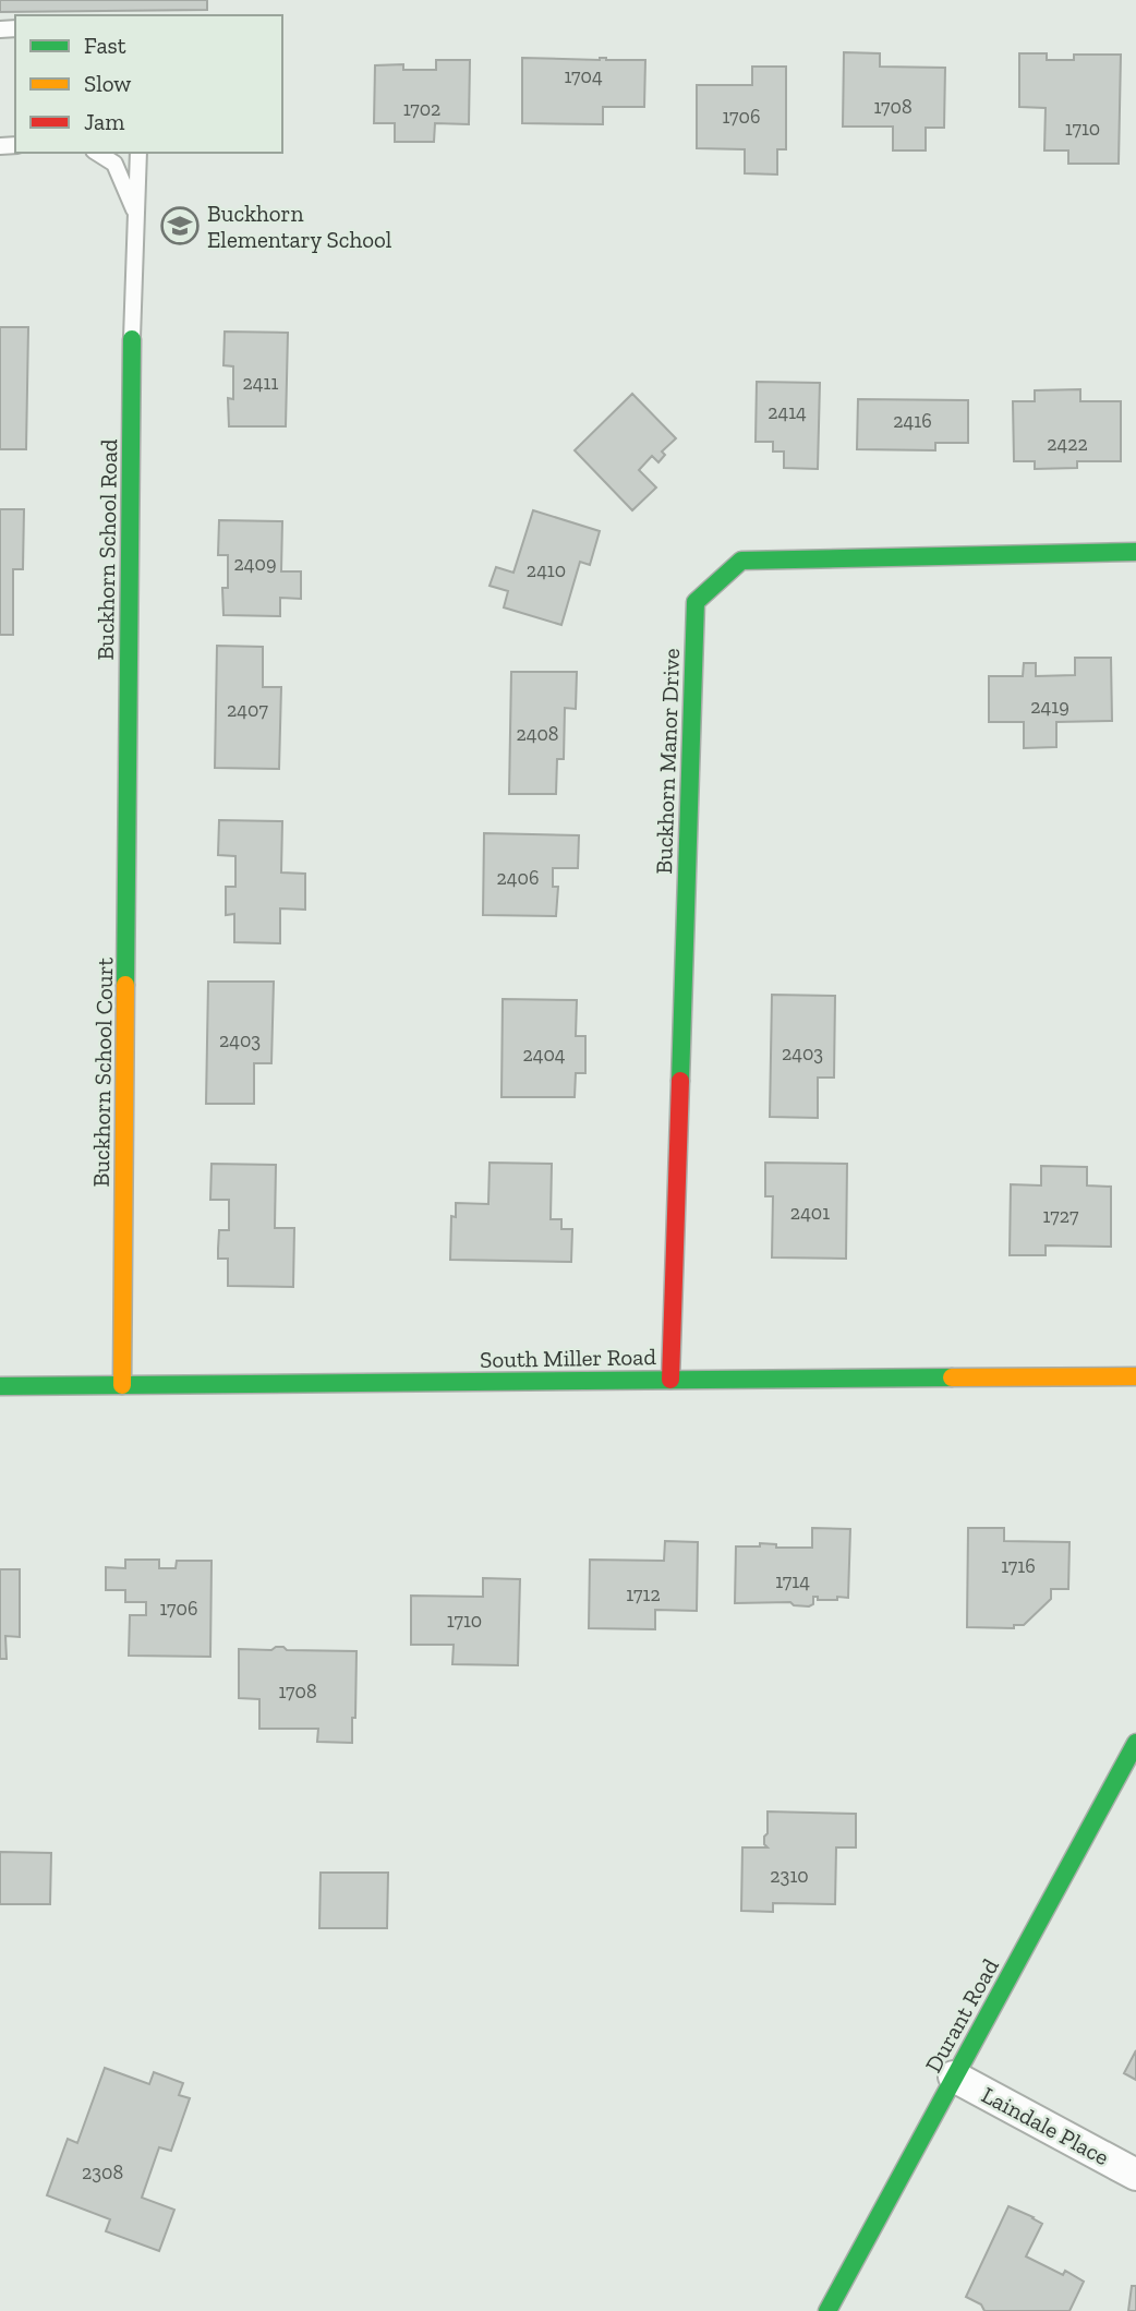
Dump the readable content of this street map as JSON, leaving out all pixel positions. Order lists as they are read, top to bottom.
{
  "streets": {
    "street": [
      "Buckhorn School Road",
      "Buckhorn Manor Drive",
      "Buckhorn School Court",
      "South Miller Road",
      "Durant Road",
      "Laindale Place"
    ]
  },
  "crossings": [
    ["Buckhorn School Road", "Buckhorn School Court"],
    ["Buckhorn Manor Drive", "South Miller Road"],
    ["Buckhorn School Court", "South Miller Road"],
    ["Durant Road", "Laindale Place"]
  ],
  "places": {
    "school or university": ["Buckhorn Elementary School"]
  },
  "house_numbers": [
    "1704",
    "1708",
    "1702",
    "1706",
    "1710",
    "2411",
    "2414",
    "2416",
    "2422",
    "2409",
    "2410",
    "2419",
    "2407",
    "2408",
    "2406",
    "2403",
    "2403",
    "2404",
    "2401",
    "1727",
    "1716",
    "1714",
    "1712",
    "1706",
    "1710",
    "1708",
    "2310",
    "2308"
  ],
  "legend": ["Fast", "Slow", "Jam"]
}
